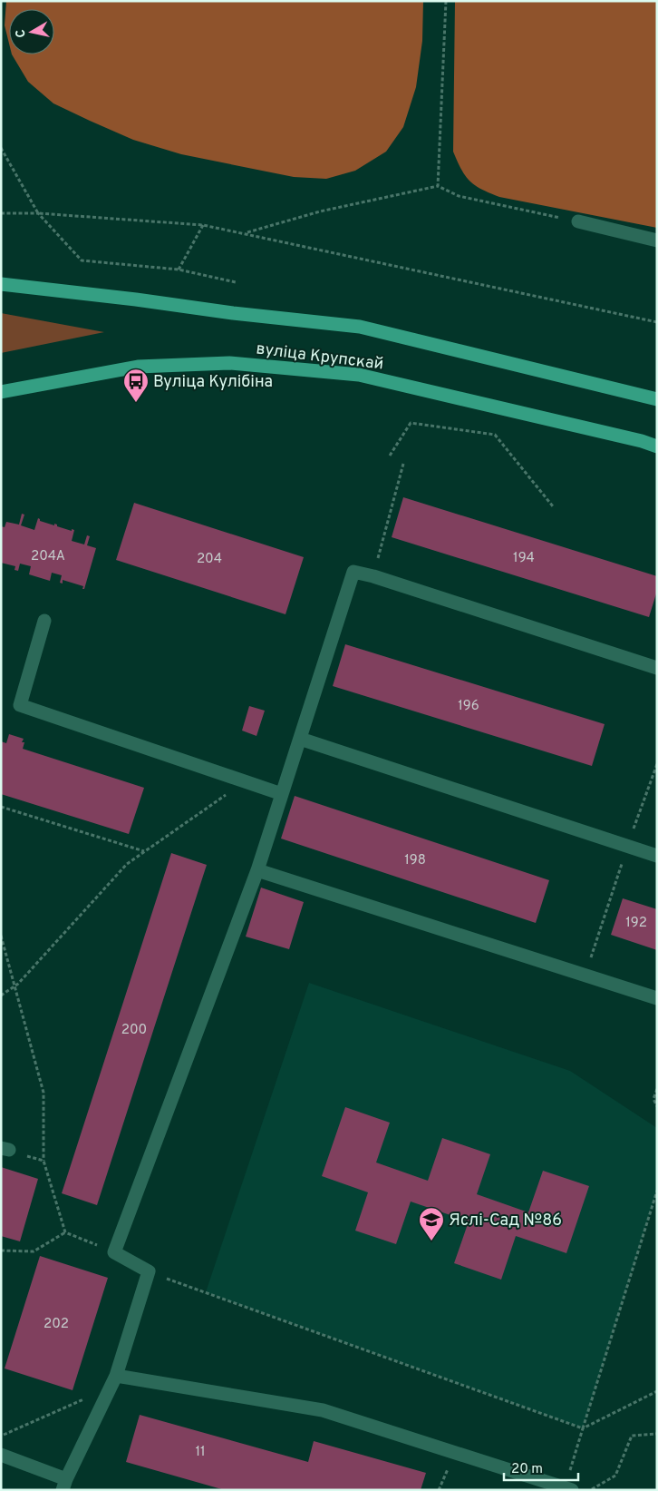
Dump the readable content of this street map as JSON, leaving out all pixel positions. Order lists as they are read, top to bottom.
{
  "streets": {
    "main road": ["вуліца Крупскай"]
  },
  "places": {
    "bus stop": ["Вуліца Кулібіна"],
    "school or university": ["Яслі-Сад №86"]
  },
  "house_numbers": [
    "204А",
    "194",
    "204",
    "196",
    "198",
    "192",
    "200",
    "202",
    "11"
  ],
  "scale_bar": "20 m",
  "north": "left"
}
